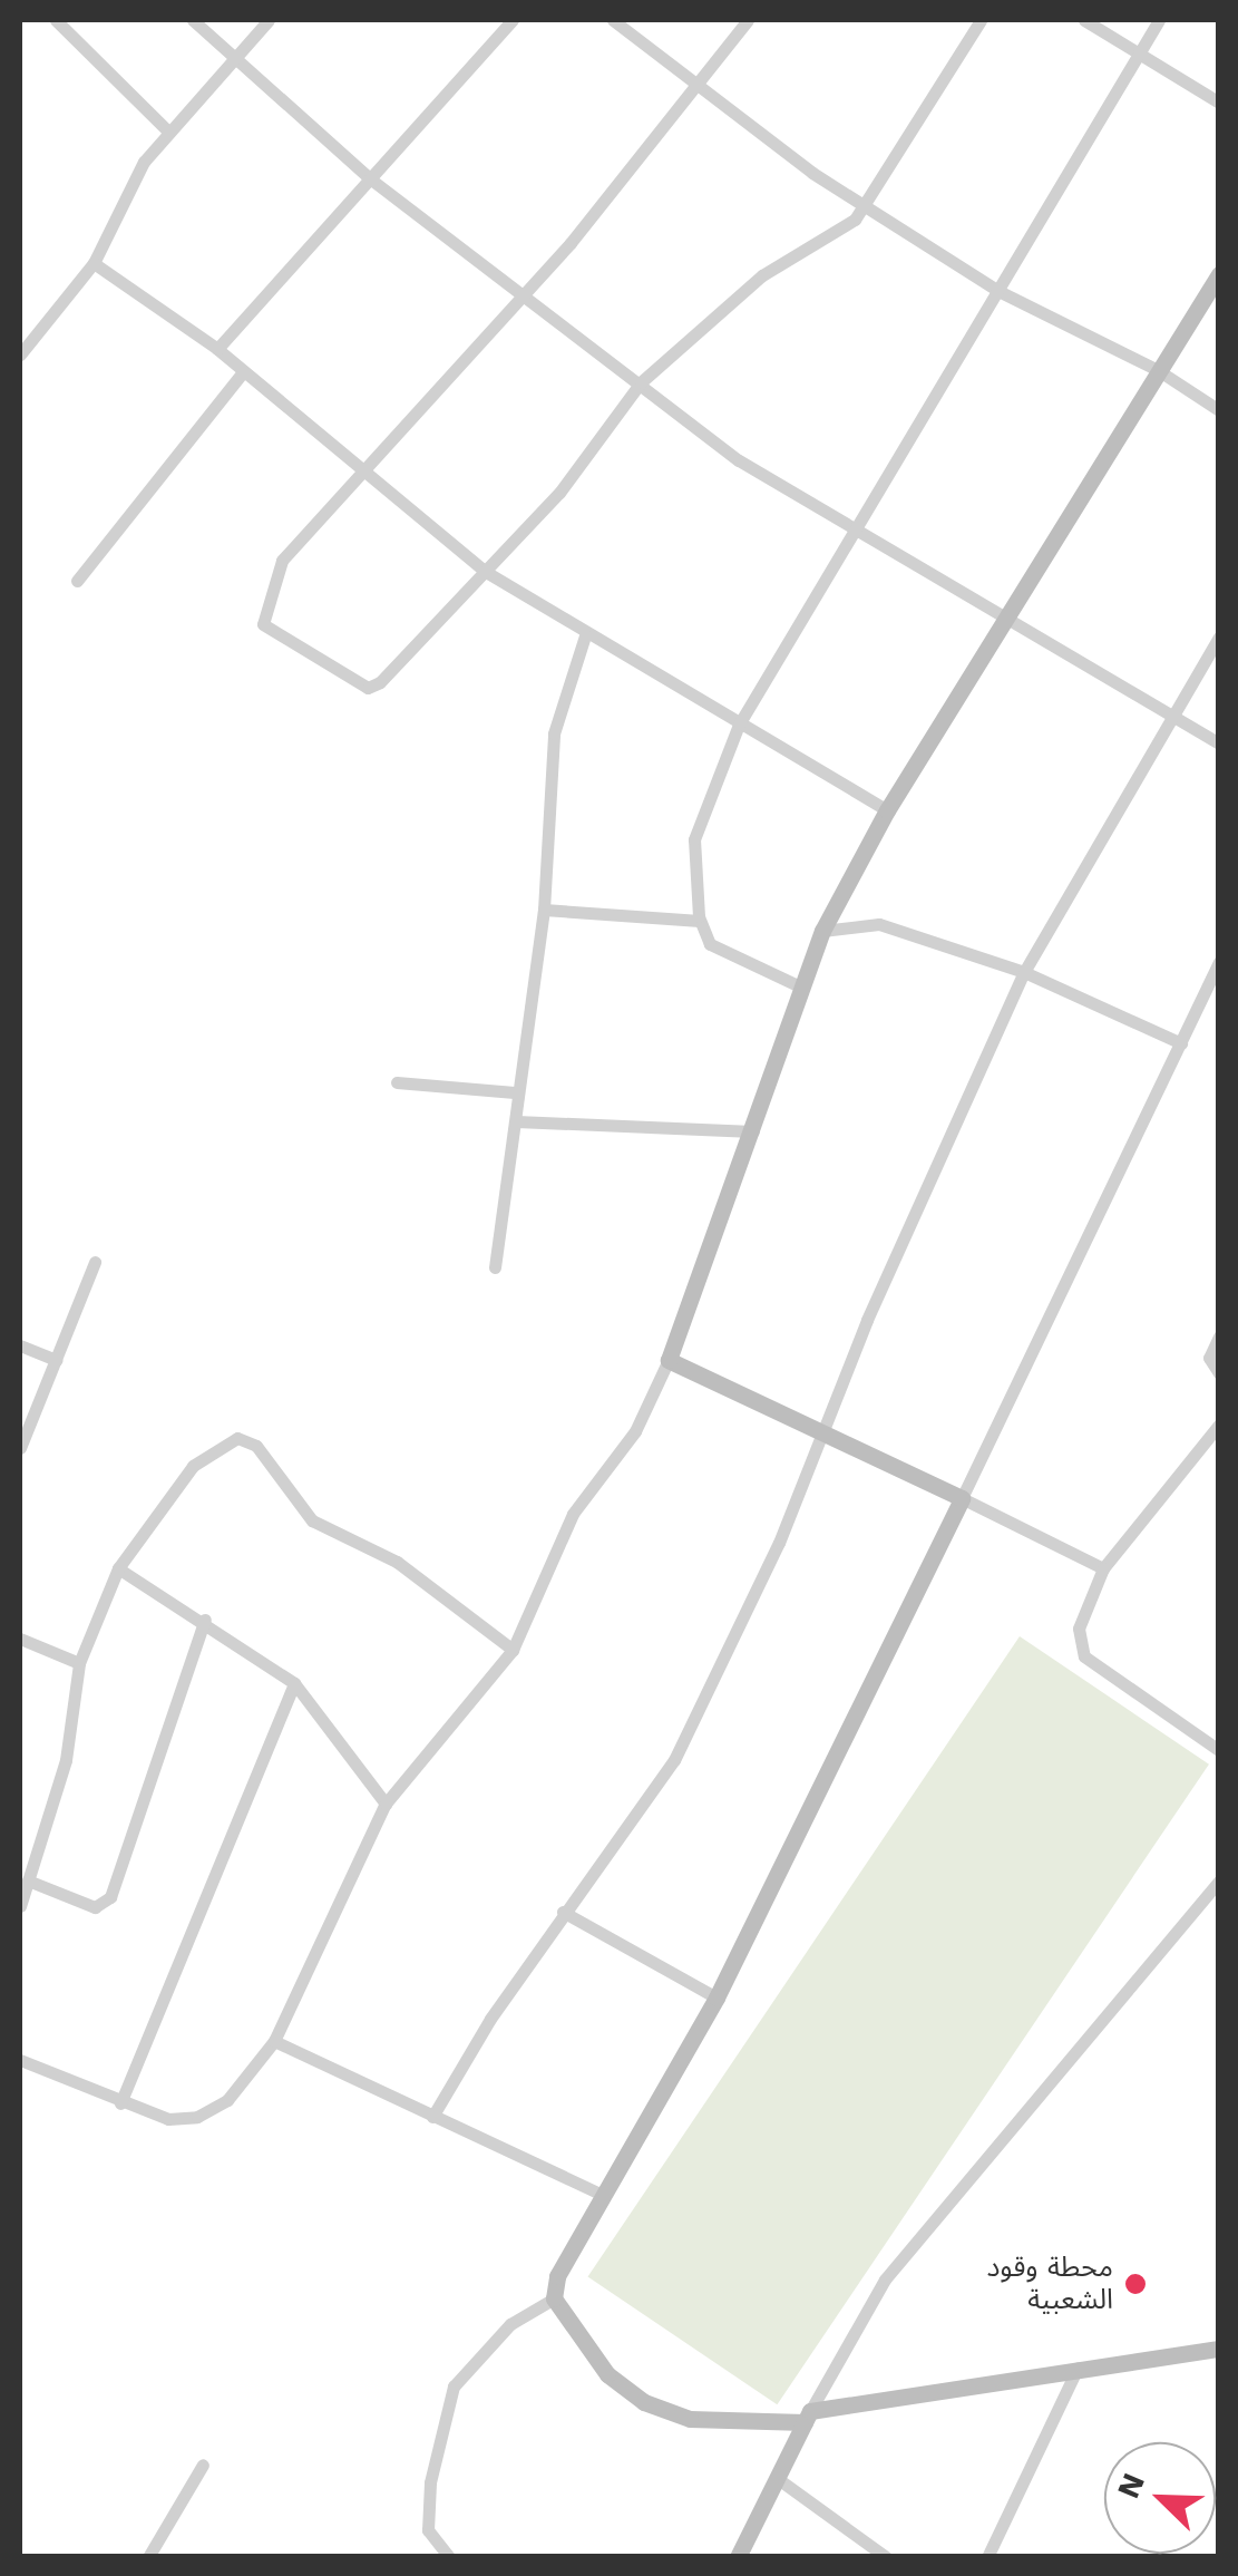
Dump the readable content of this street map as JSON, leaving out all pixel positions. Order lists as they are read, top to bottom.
{
  "places": ["محطة وقود الشعبية"],
  "north": "top left"
}
